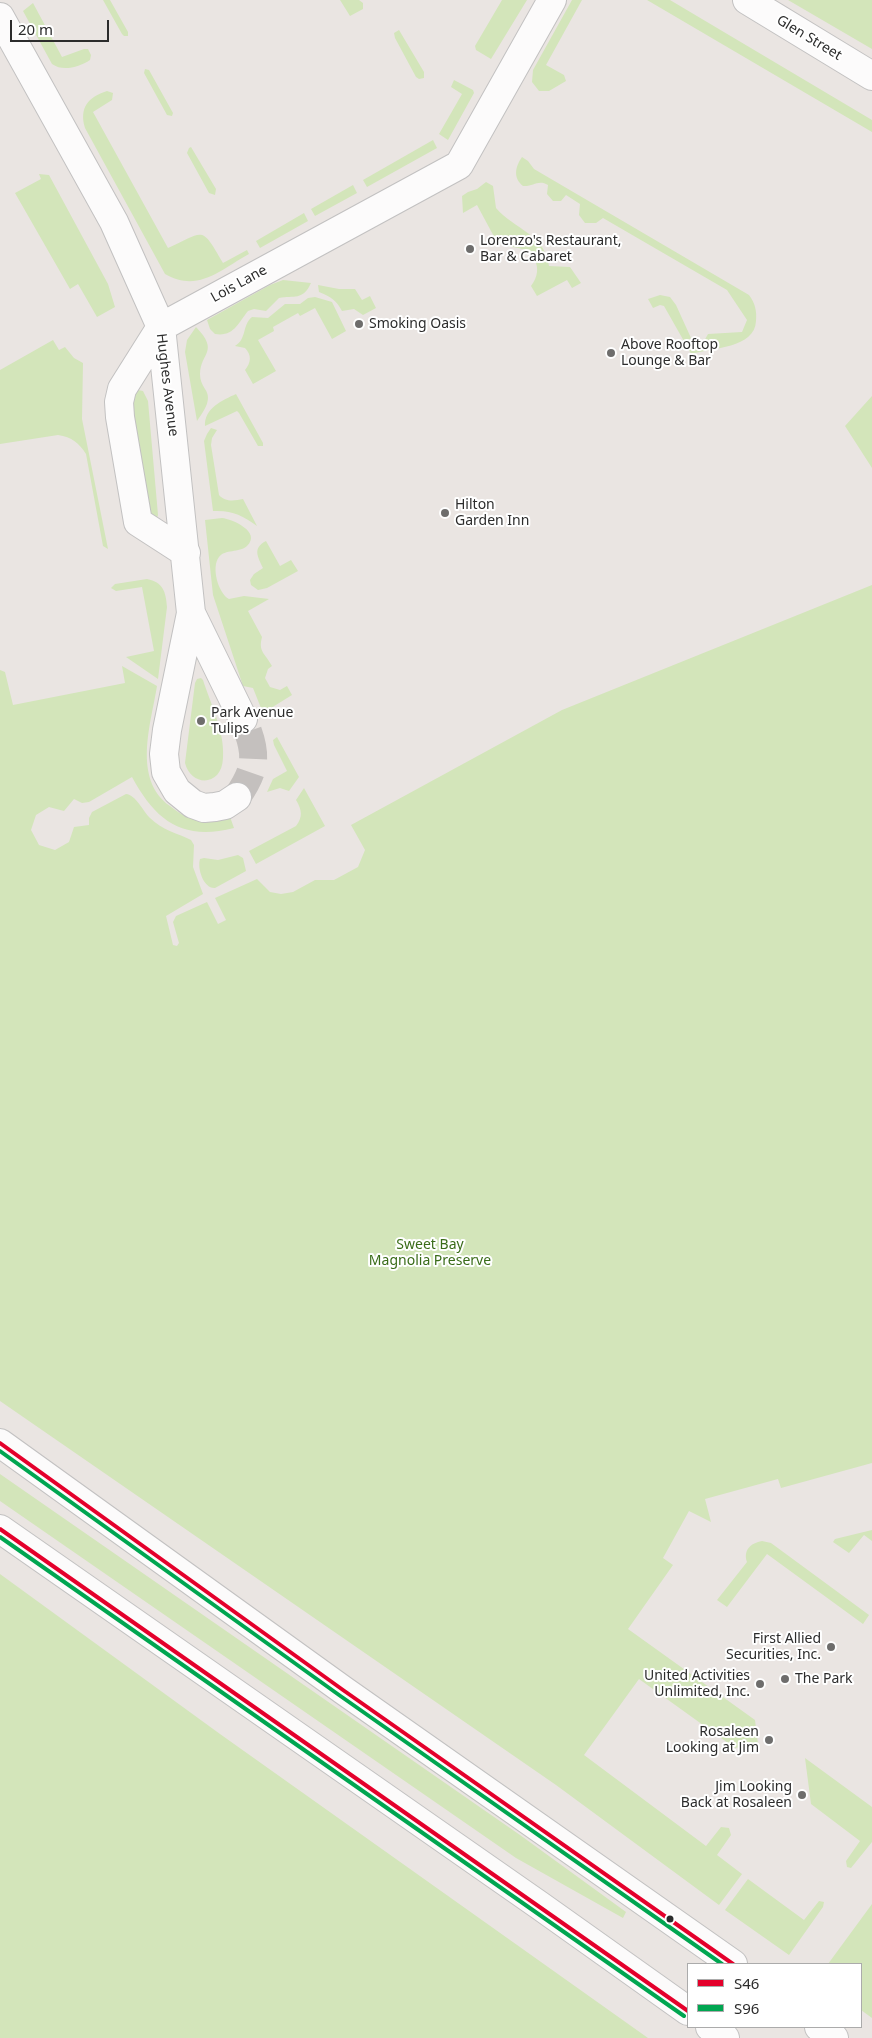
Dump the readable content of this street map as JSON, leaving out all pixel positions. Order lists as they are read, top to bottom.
{
  "streets": {
    "street": ["Glen Street", "Lois Lane", "Hughes Avenue"]
  },
  "crossings": [
    ["Lois Lane", "Hughes Avenue"]
  ],
  "parks": ["Sweet Bay Magnolia Preserve"],
  "places": [
    "Lorenzo's Restaurant, Bar & Cabaret",
    "Smoking Oasis",
    "Above Rooftop Lounge & Bar",
    "Hilton Garden Inn",
    "Park Avenue Tulips",
    "First Allied Securities, Inc.",
    "The Park",
    "United Activities Unlimited, Inc.",
    "Rosaleen Looking at Jim",
    "Jim Looking Back at Rosaleen"
  ],
  "lines": ["transit line S46", "transit line S96"],
  "legend": ["S46", "S96"],
  "scale_bar": "20 m"
}
